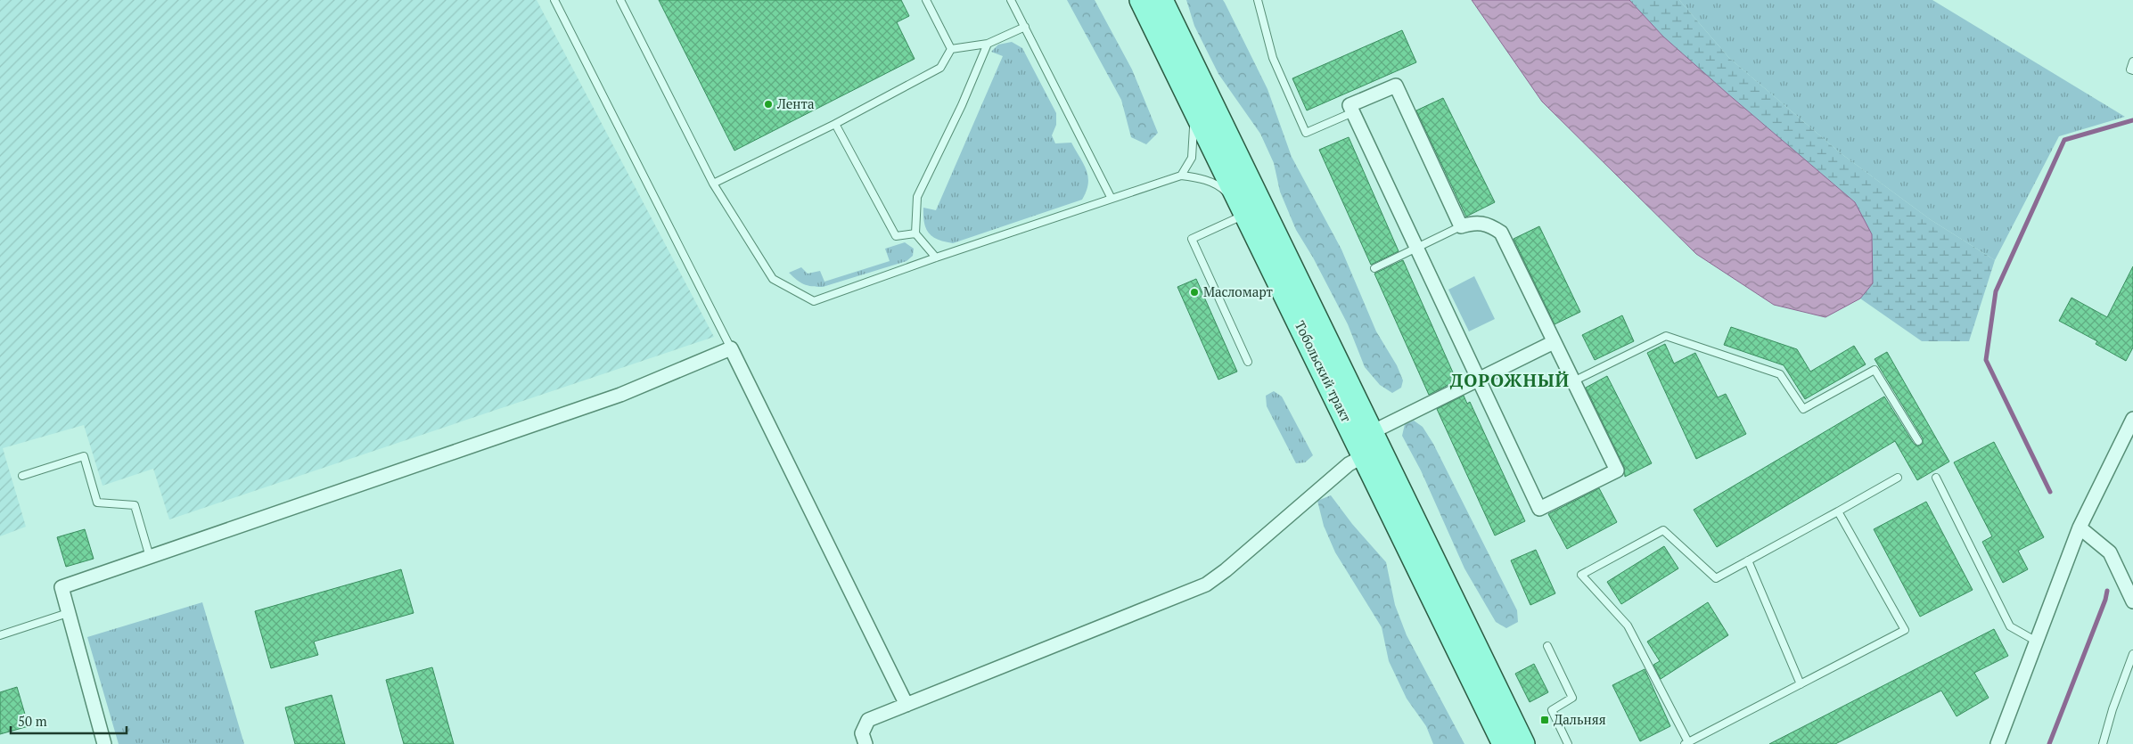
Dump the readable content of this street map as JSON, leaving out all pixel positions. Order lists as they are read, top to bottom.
{
  "streets": {
    "main road": ["Тобольский тракт"]
  },
  "districts": ["ДОРОЖНЫЙ"],
  "places": {
    "other": ["Лента", "Масломарт"],
    "transit": ["Дальняя"]
  },
  "scale_bar": "50 m"
}
